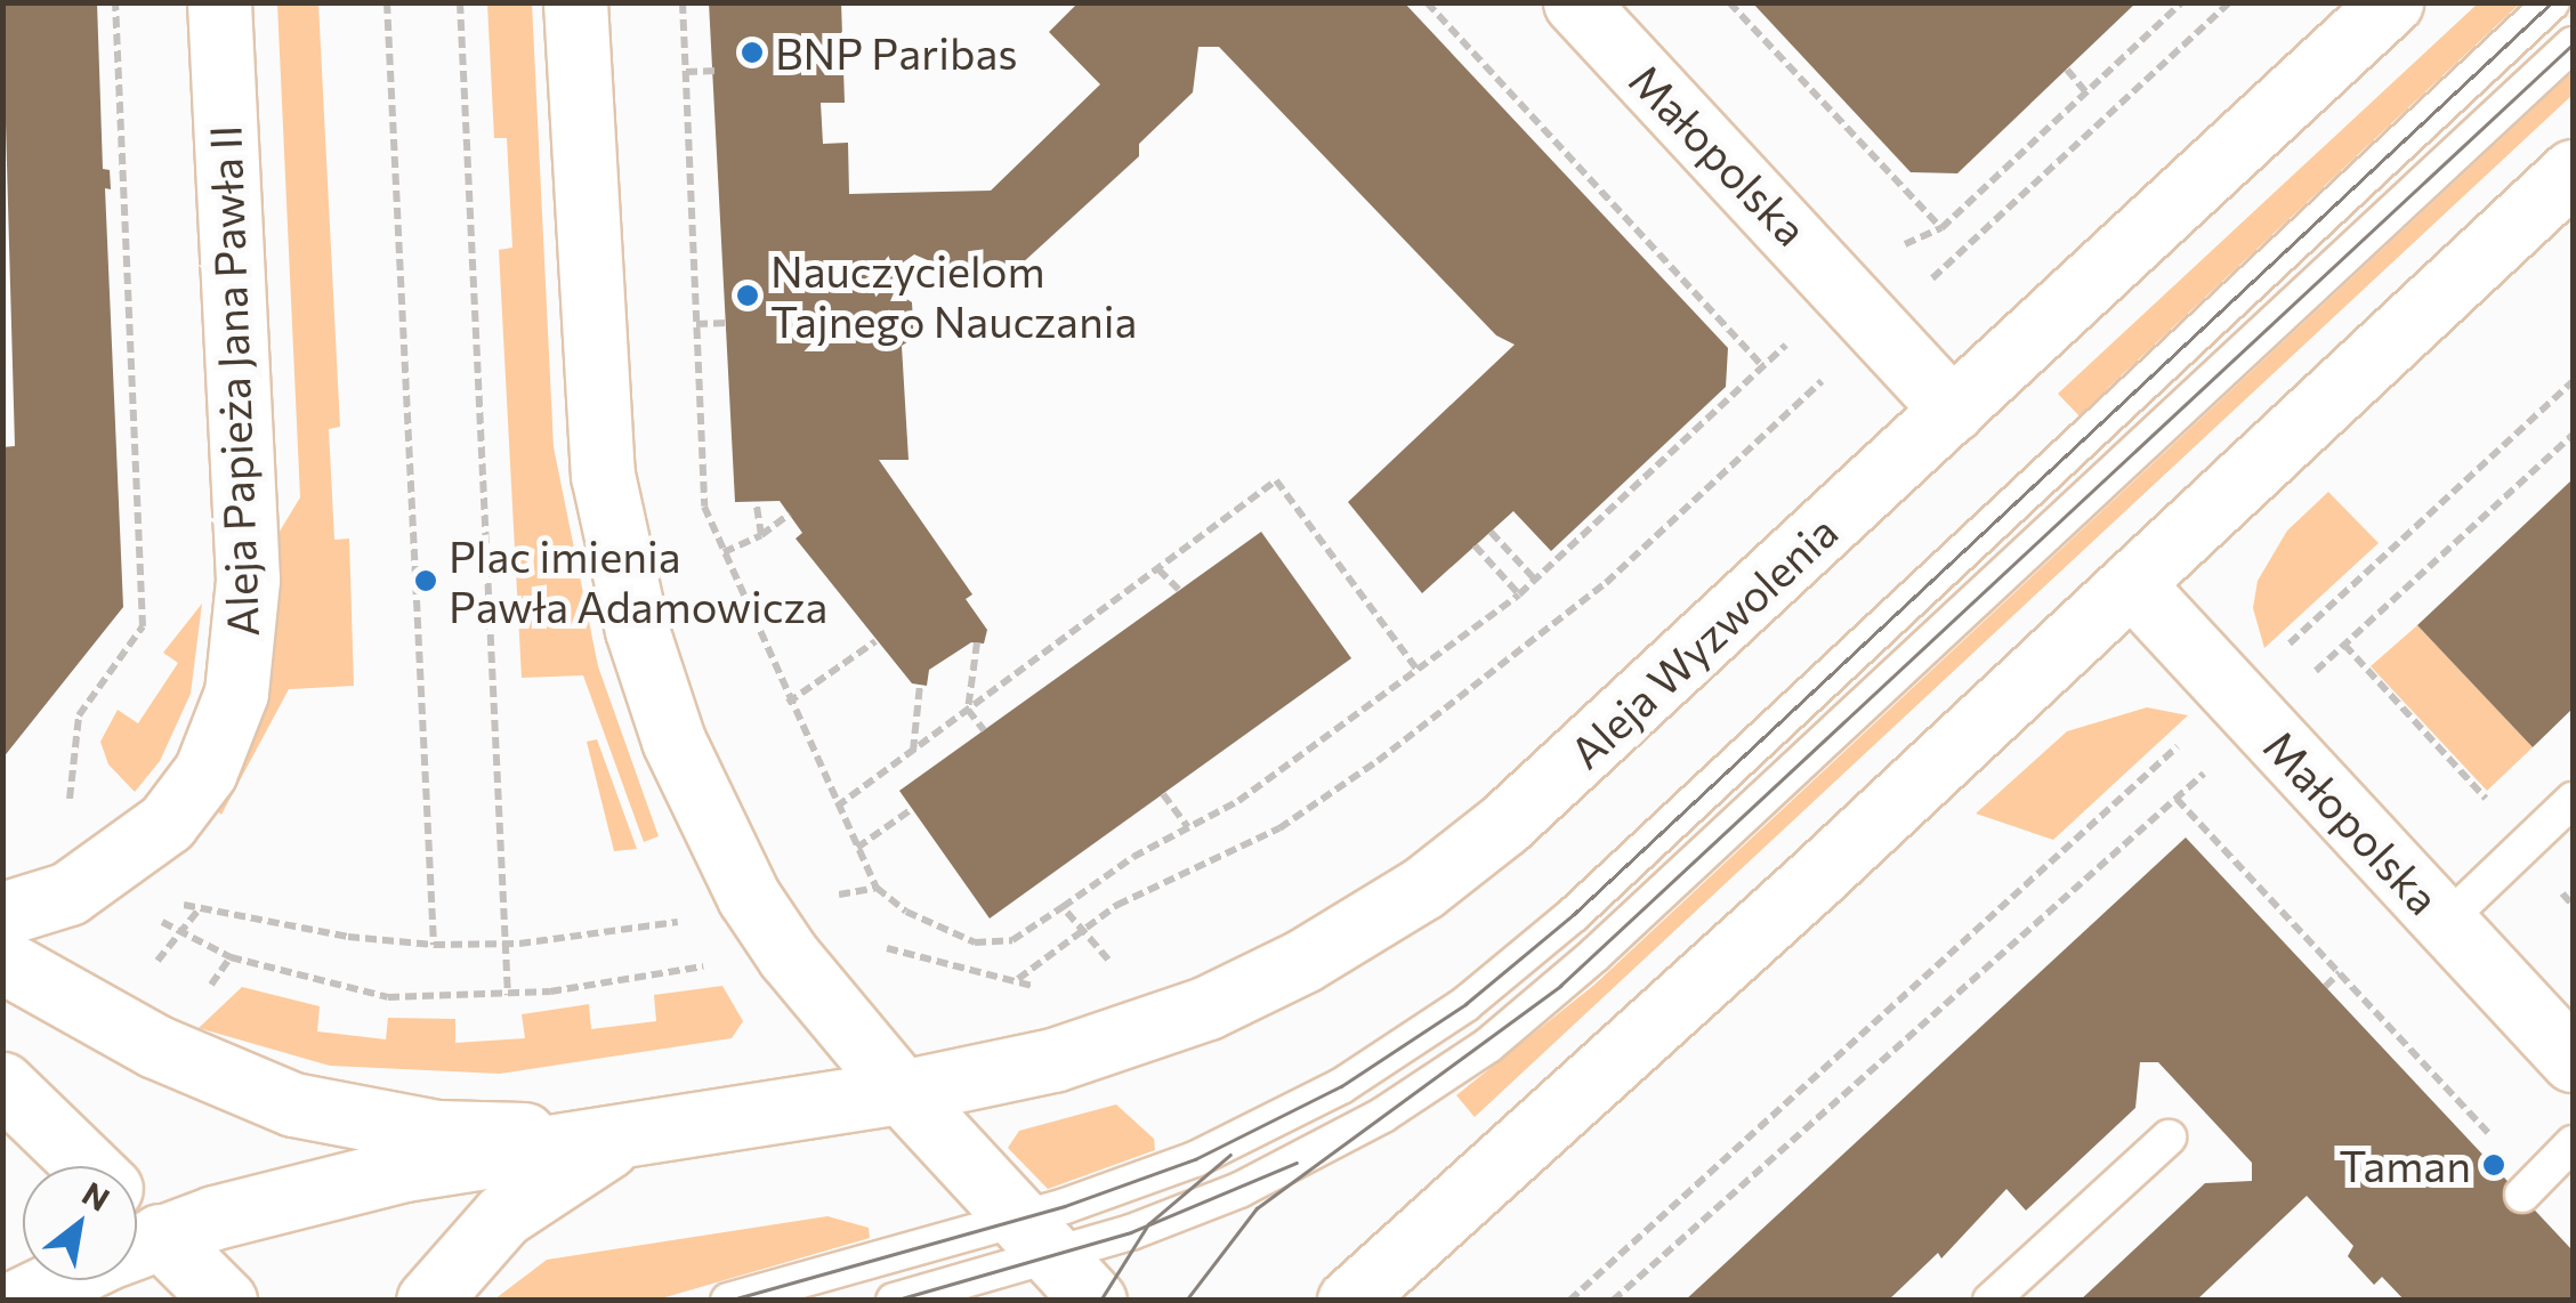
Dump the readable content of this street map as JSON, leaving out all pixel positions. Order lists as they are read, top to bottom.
{
  "streets": {
    "street": ["Małopolska", "Aleja Papieża Jana Pawła II", "Aleja Wyzwolenia"]
  },
  "crossings": [
    ["Małopolska", "Aleja Wyzwolenia"]
  ],
  "places": [
    "BNP Paribas",
    "Nauczycielom Tajnego Nauczania",
    "Plac imienia Pawła Adamowicza",
    "Taman"
  ],
  "north": "top right"
}
